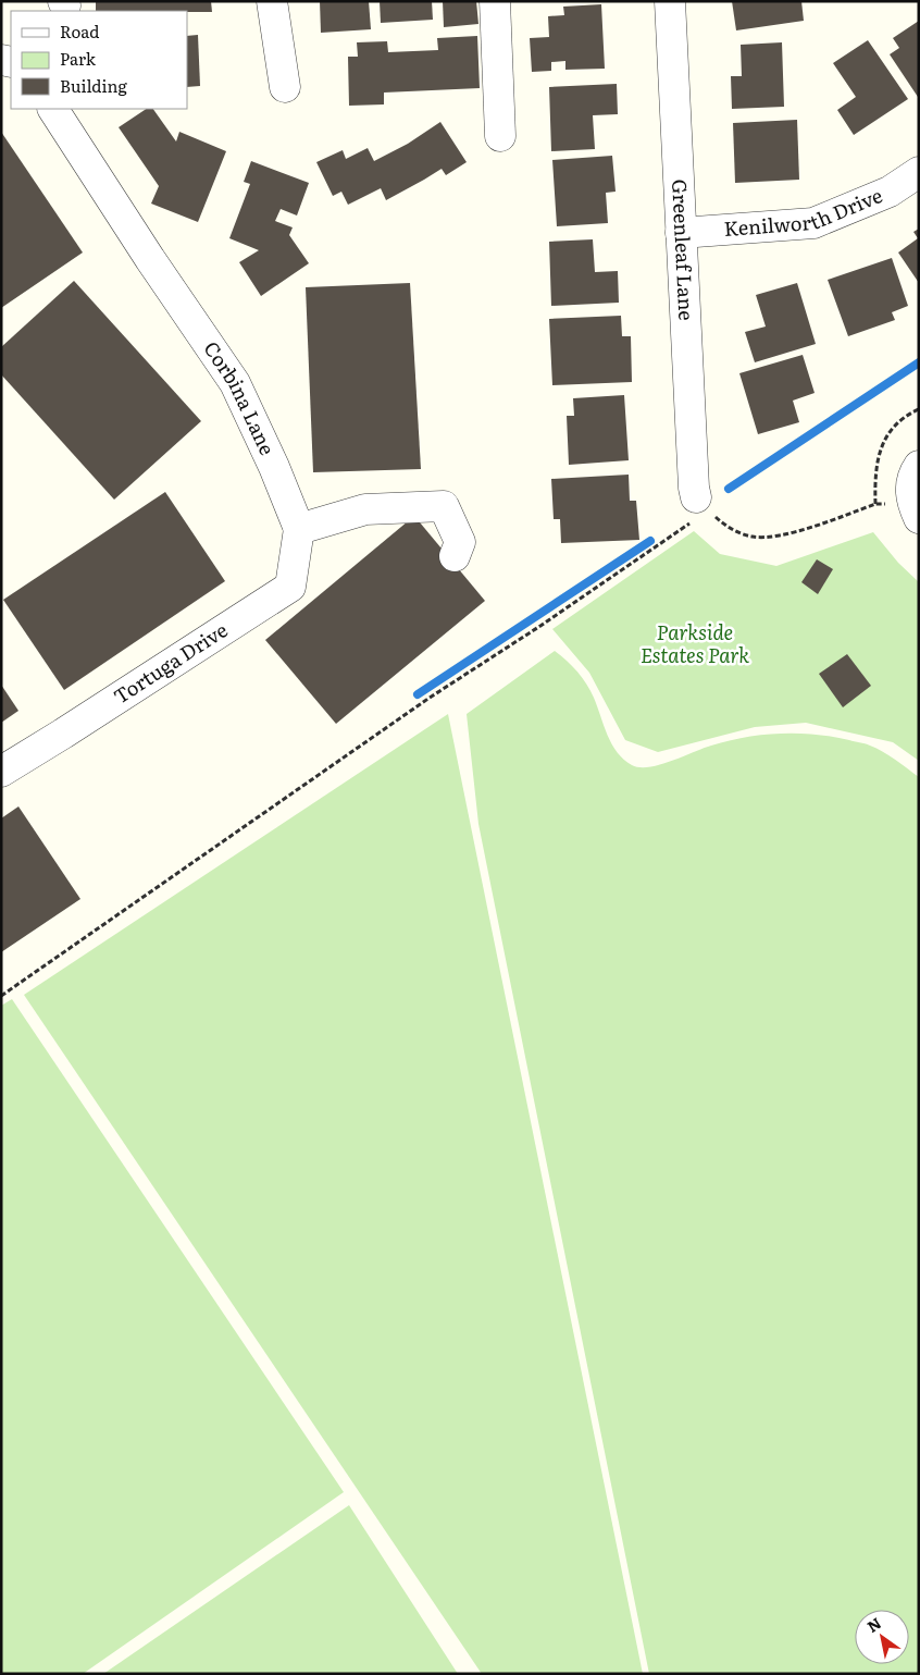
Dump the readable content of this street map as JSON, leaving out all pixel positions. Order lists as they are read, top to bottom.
{
  "streets": {
    "street": [
      "Kenilworth Drive",
      "Greenleaf Lane",
      "Corbina Lane",
      "Tortuga Drive"
    ]
  },
  "crossings": [
    ["Kenilworth Drive", "Greenleaf Lane"],
    ["Corbina Lane", "Tortuga Drive"]
  ],
  "parks": ["Parkside Estates Park"],
  "legend": ["Road", "Park", "Building"],
  "north": "top left"
}
